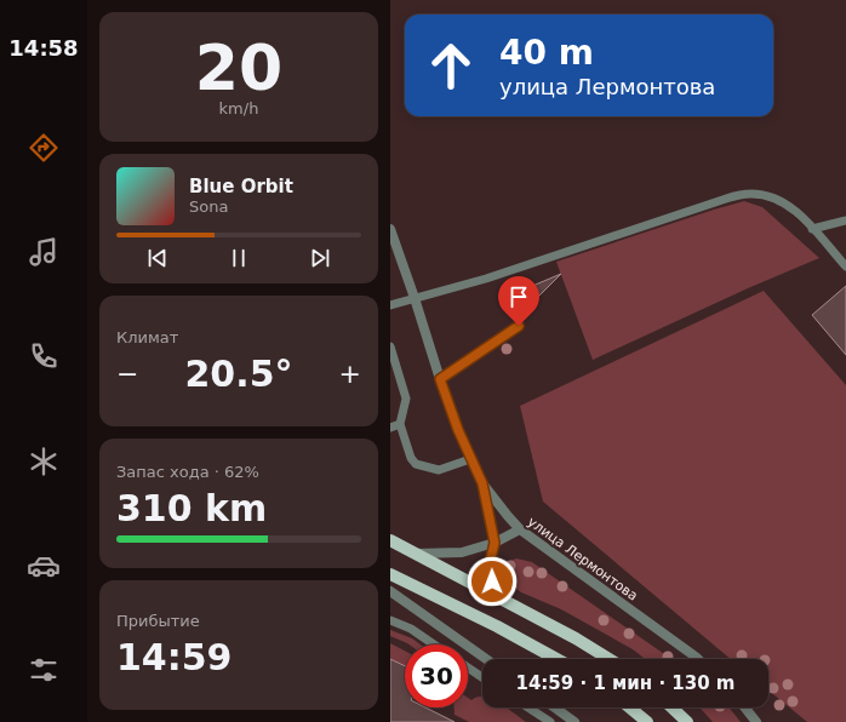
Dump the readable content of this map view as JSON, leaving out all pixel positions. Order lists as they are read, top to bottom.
{
  "streets": {
    "street": ["улица Лермонтова"]
  },
  "page": {
    "tabs": "14:58",
    "tile": [
      ["20", "km/h"],
      "Климат",
      ["Запас хода · 62%", "310 km"],
      ["Прибытие", "14:59"]
    ],
    "turn": ["40 m", "улица Лермонтова"],
    "song": ["Blue Orbit", "Sona"],
    "heat": ["−", "20.5°", "+"],
    "limit": "30",
    "trip": "14:59 · 1 мин · 130 m"
  }
}
